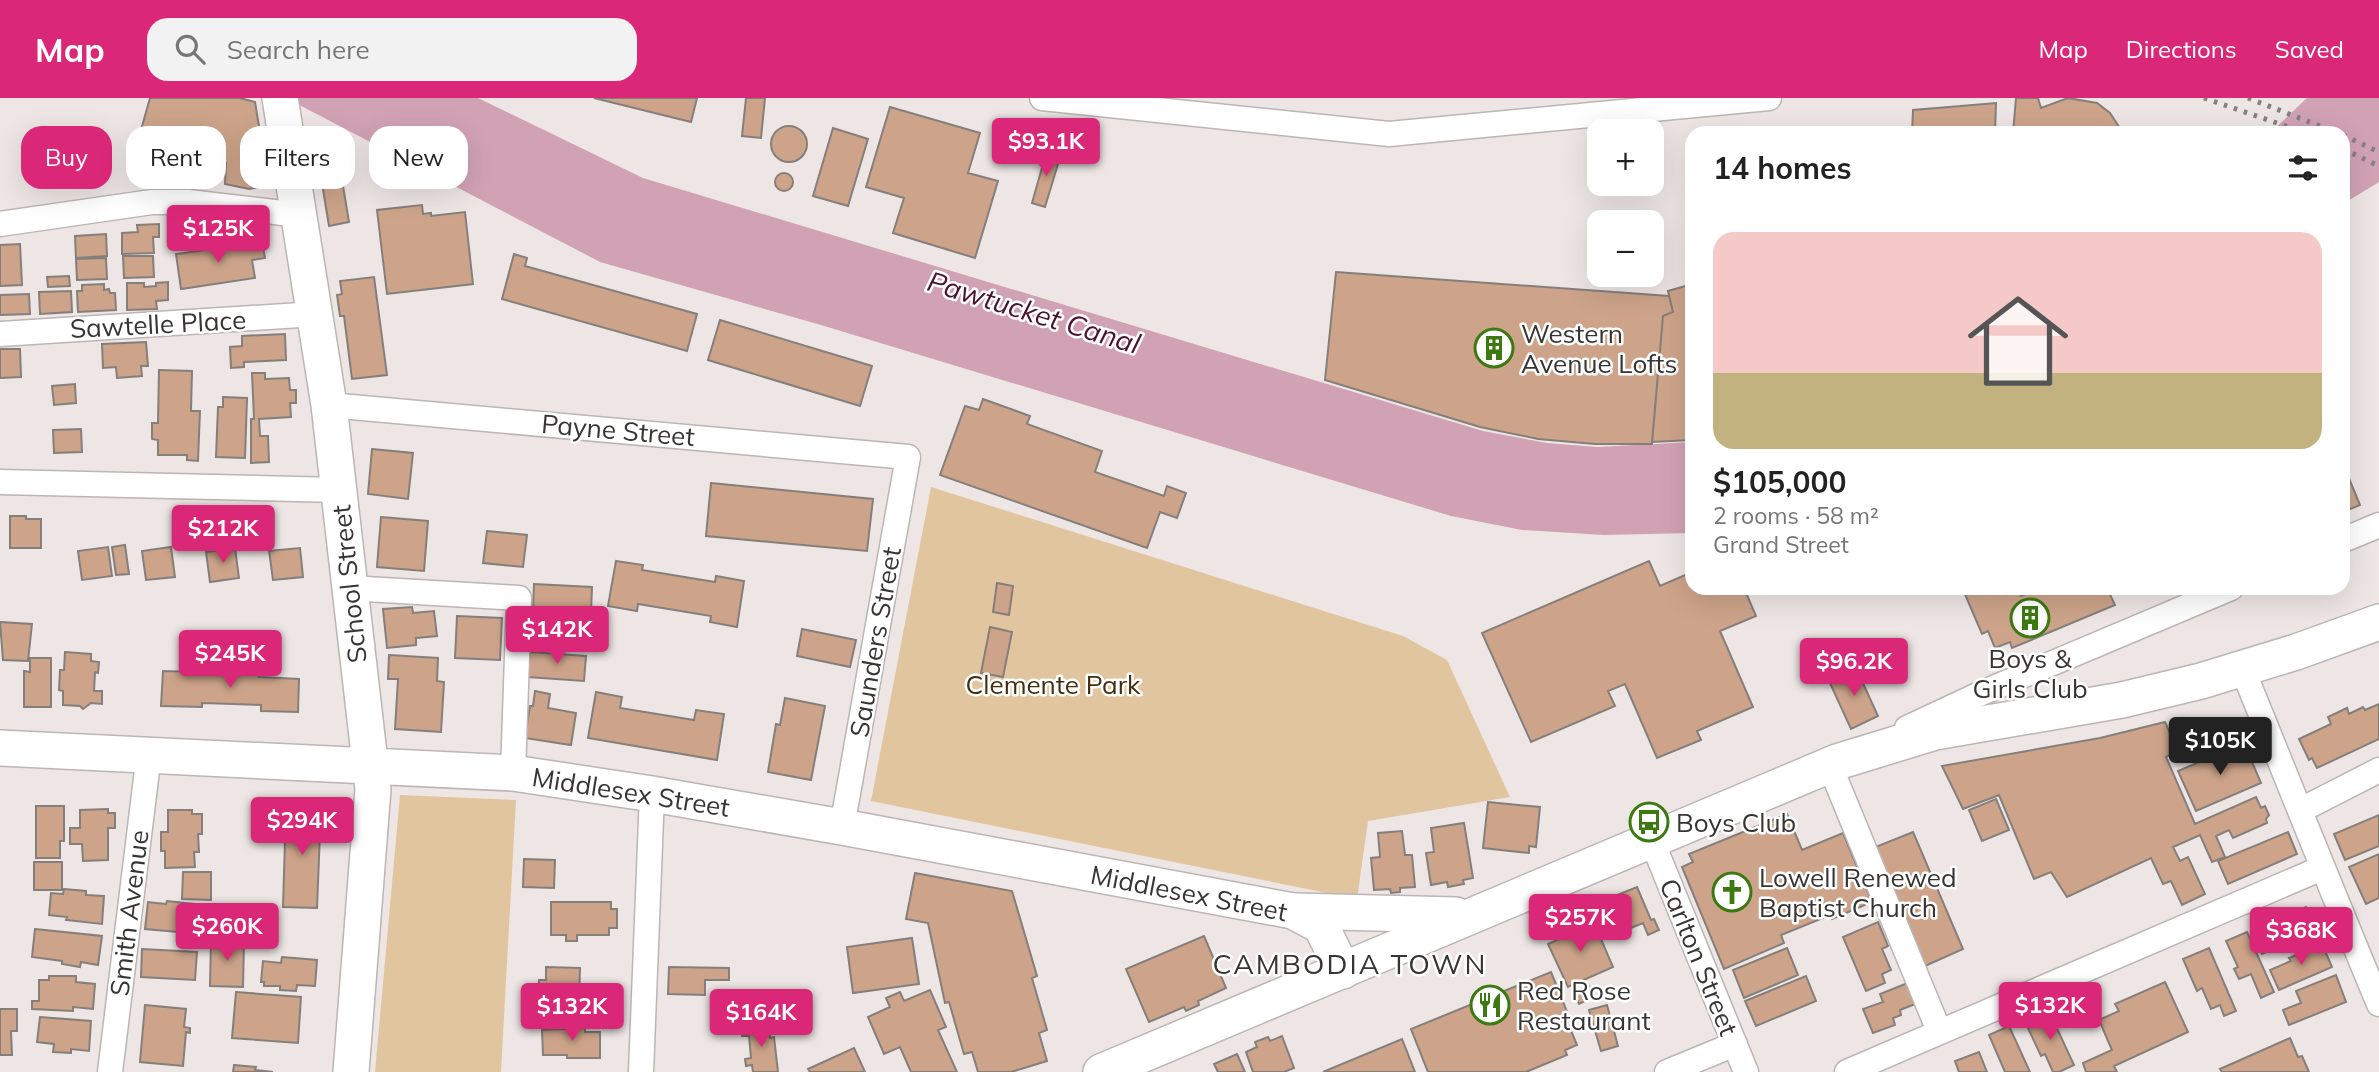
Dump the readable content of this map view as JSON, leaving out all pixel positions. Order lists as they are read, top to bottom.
{
  "streets": {
    "main road": ["School Street", "Middlesex Street"],
    "street": [
      "Sawtelle Place",
      "Payne Street",
      "Saunders Street",
      "Smith Avenue",
      "Carlton Street"
    ]
  },
  "crossings": [
    ["Sawtelle Place", "School Street"],
    ["Payne Street", "School Street"],
    ["Payne Street", "Saunders Street"],
    ["School Street", "Middlesex Street"],
    ["Saunders Street", "Middlesex Street"],
    ["Middlesex Street", "Smith Avenue"]
  ],
  "districts": ["CAMBODIA TOWN"],
  "water": ["Pawtucket Canal"],
  "parks": ["Clemente Park"],
  "places": {
    "building": ["Western Avenue Lofts", "Boys & Girls Club"],
    "bus stop": ["Boys Club"],
    "church": ["Lowell Renewed Baptist Church"],
    "restaurant": ["Red Rose Restaurant"]
  },
  "page": {
    "header": "Map",
    "search": "Search here",
    "nav": ["Map", "Directions", "Saved"],
    "price": [
      "$93.1K",
      "$125K",
      "$212K",
      "$142K",
      "$245K",
      "$96.2K",
      "$105K",
      "$294K",
      "$257K",
      "$260K",
      "$368K",
      "$132K",
      "$132K",
      "$164K"
    ],
    "map_buttons": ["+", "−"],
    "chip": [
      "Buy",
      "Rent",
      "Filters",
      "New"
    ],
    "heading": "14 homes",
    "list": [
      {
        "name": "$105,000",
        "note": "2 rooms · 58 m² · Grand Street"
      }
    ]
  }
}
